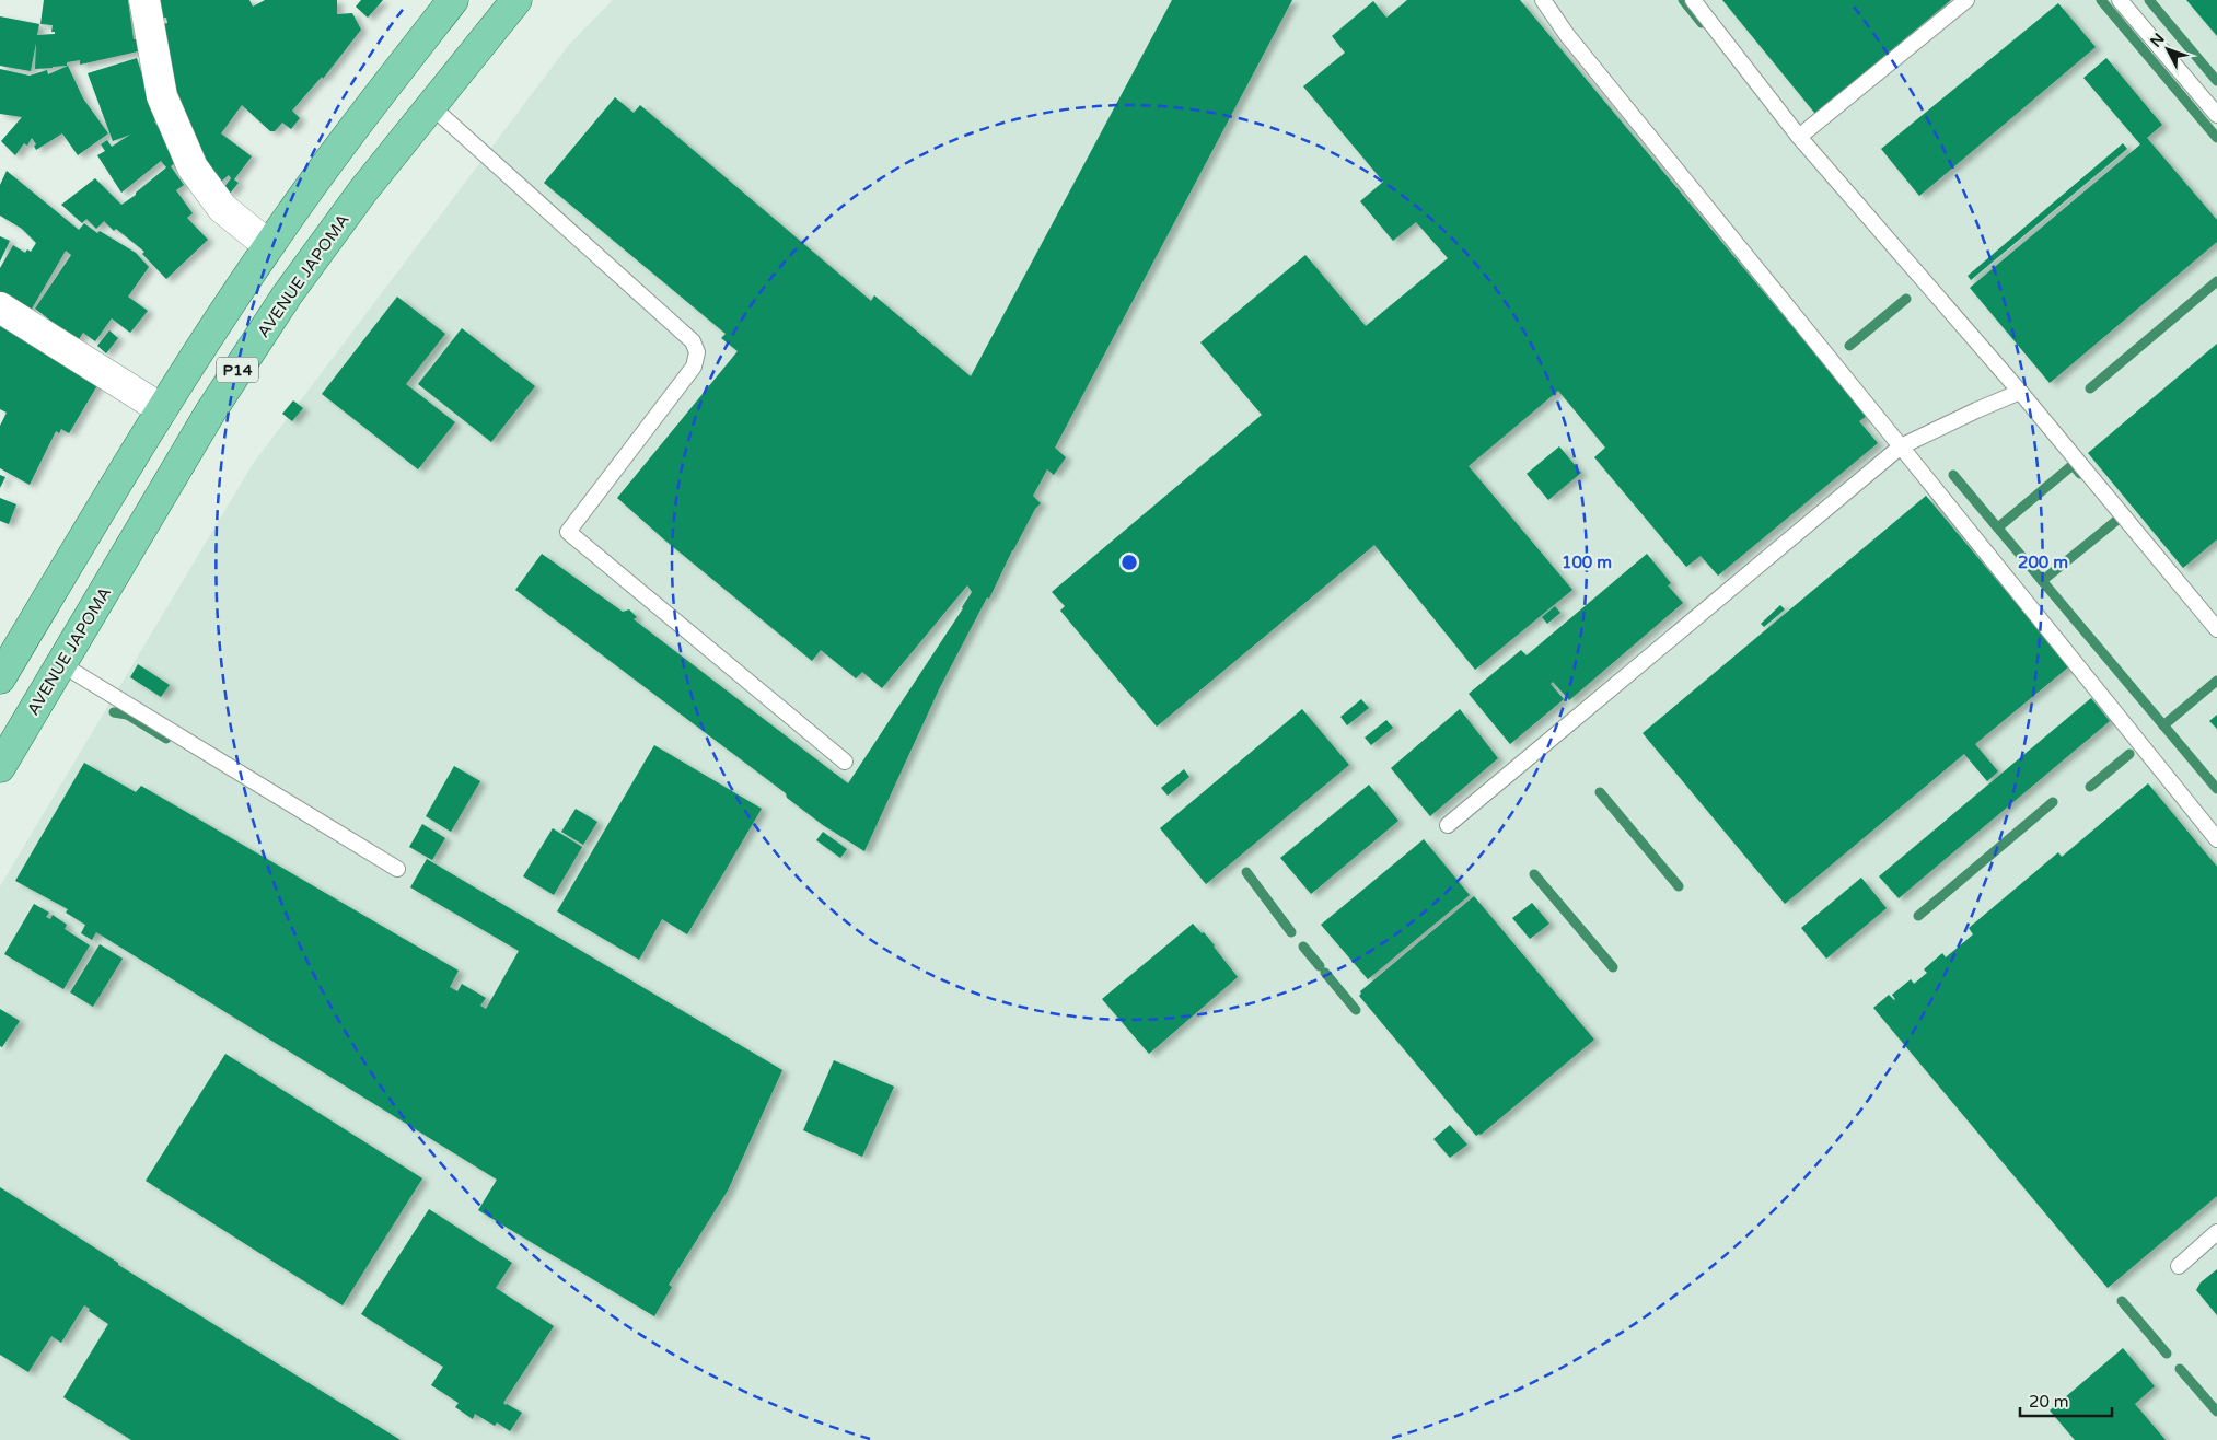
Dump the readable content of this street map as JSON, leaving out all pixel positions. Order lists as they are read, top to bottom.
{
  "streets": {
    "main road": ["AVENUE JAPOMA", "P14"]
  },
  "scale_bar": "20 m",
  "north": "top left",
  "rings": ["100 m", "200 m"]
}
